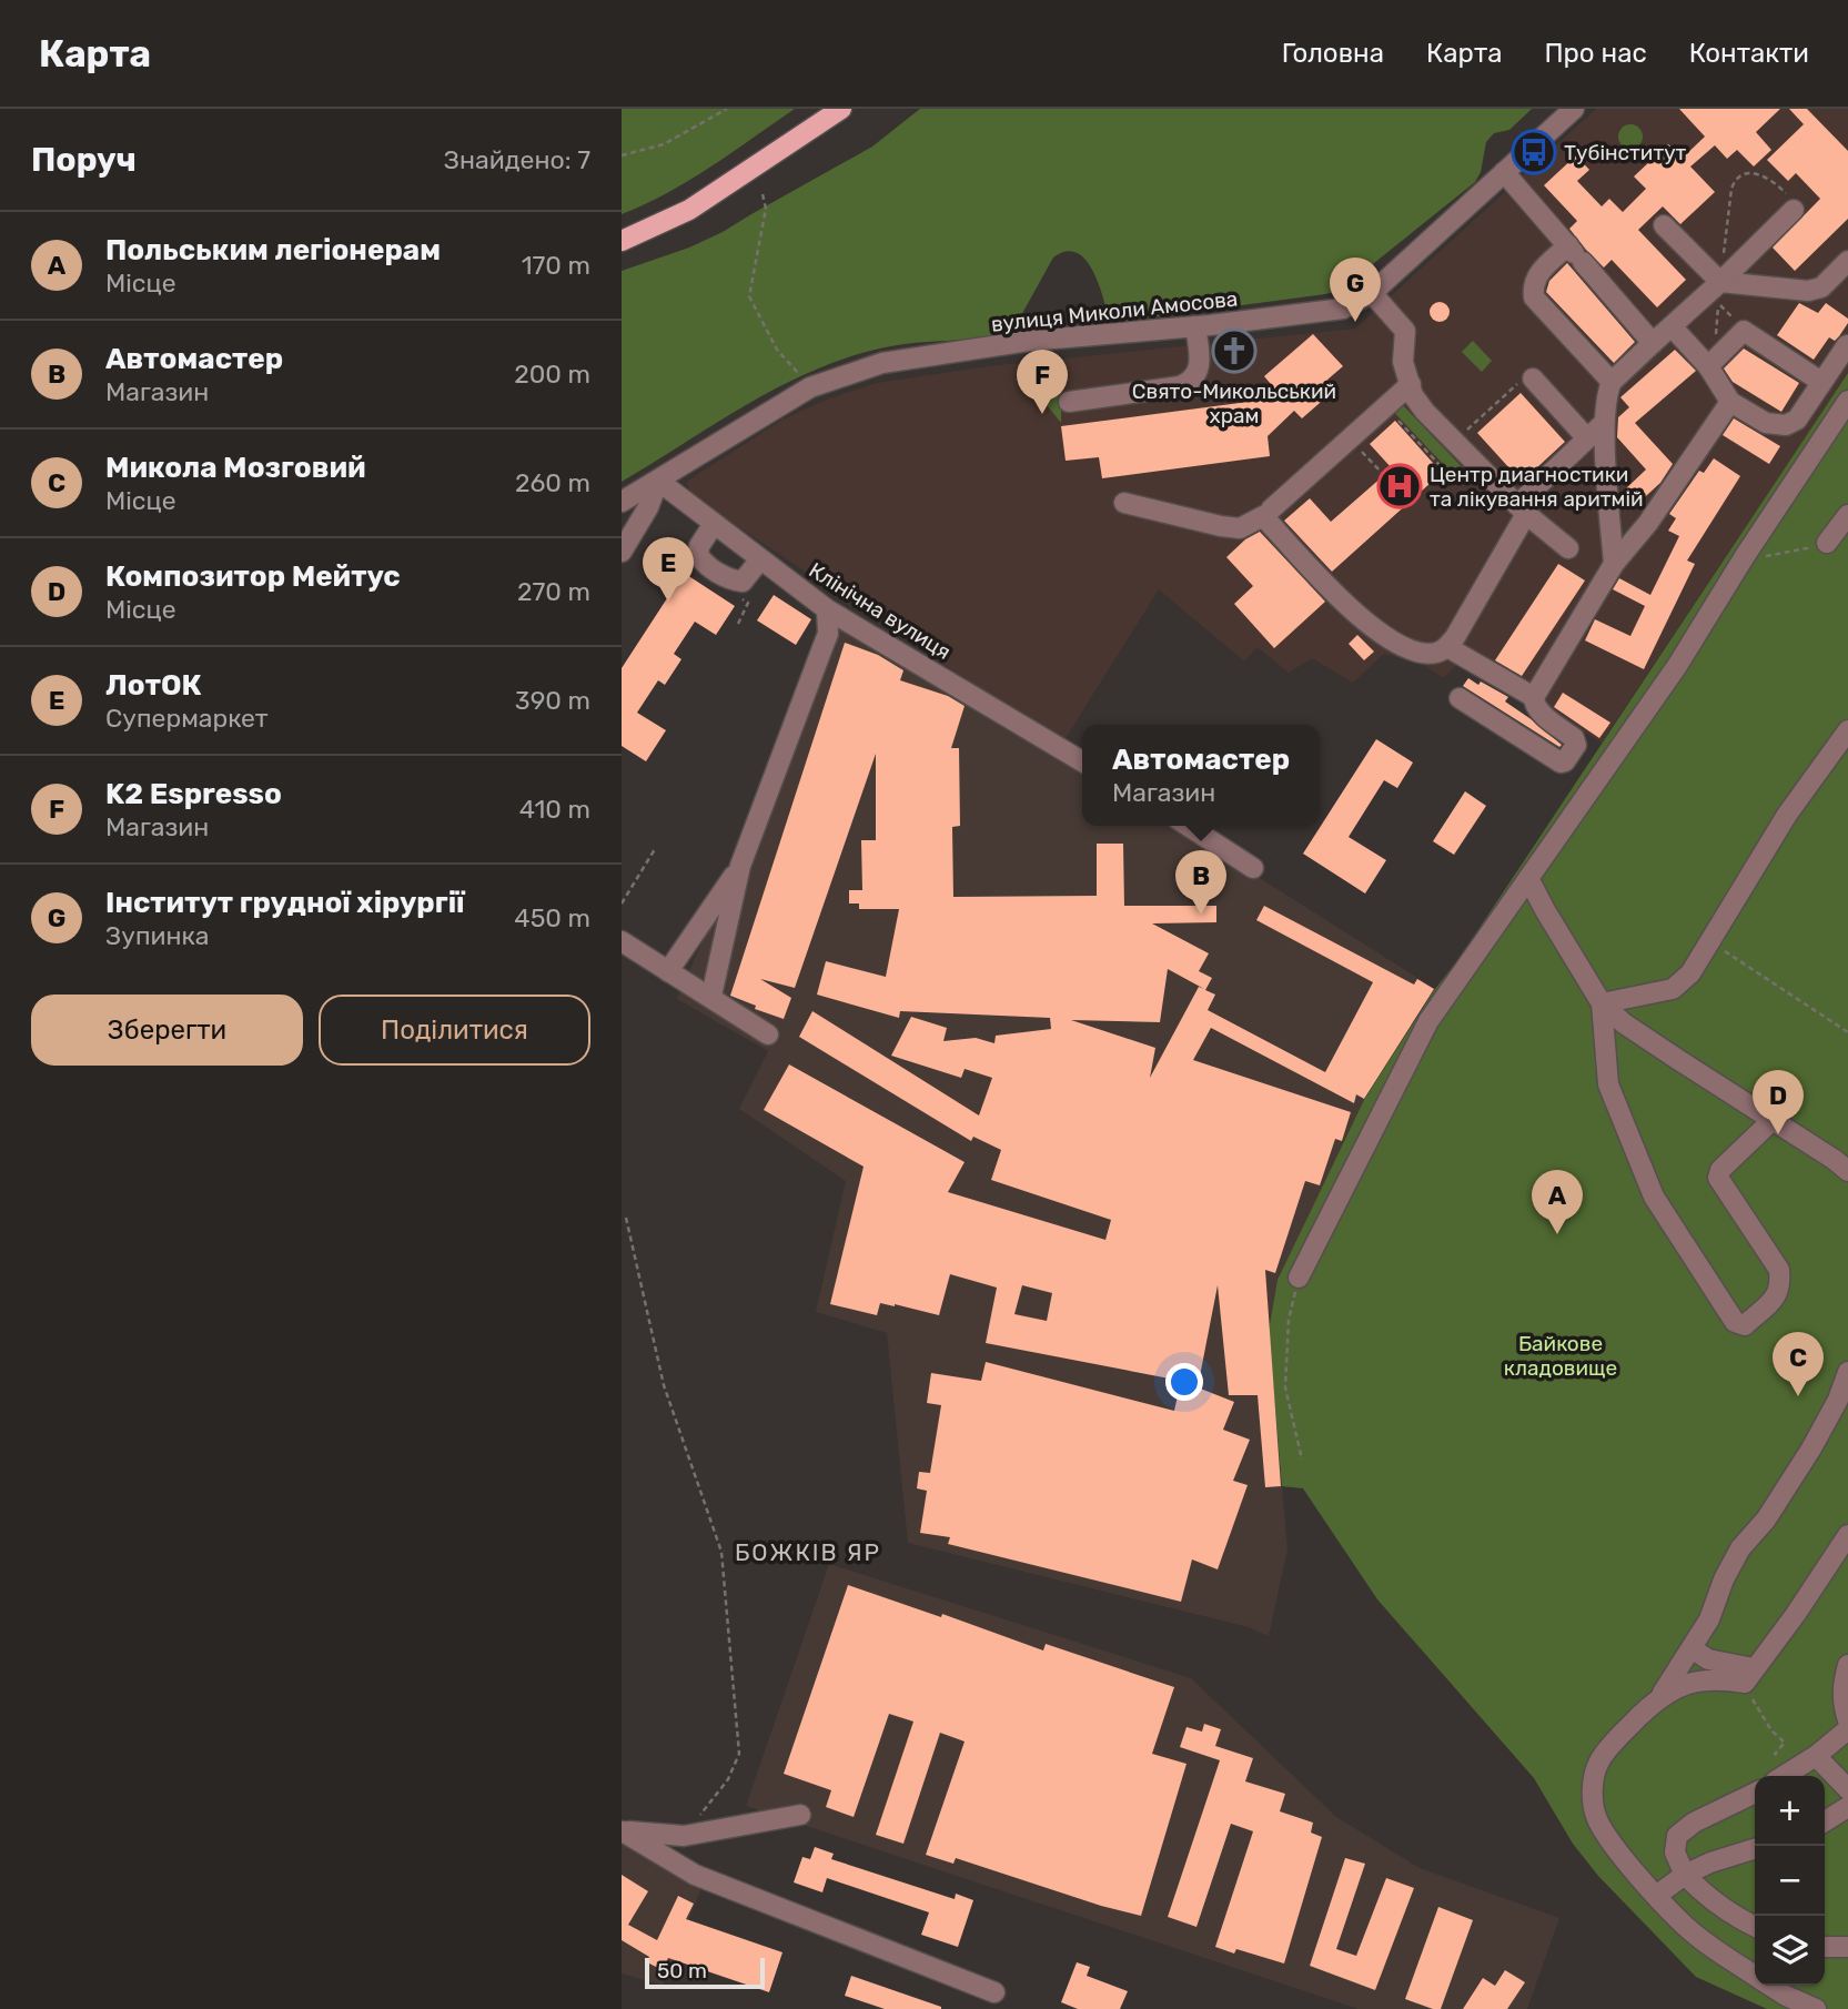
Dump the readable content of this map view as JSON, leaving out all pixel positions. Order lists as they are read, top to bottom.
{
  "streets": {
    "street": ["вулиця Миколи Амосова", "Клінічна вулиця"]
  },
  "crossings": [
    ["вулиця Миколи Амосова", "Клінічна вулиця"]
  ],
  "districts": ["БОЖКІВ ЯР"],
  "parks": ["Байкове кладовище"],
  "places": {
    "bus stop": ["Тубінститут"],
    "church": ["Свято-Микольський храм"],
    "hospital": ["Центр диагностики та лікування аритмій"]
  },
  "scale_bar": "50 m",
  "page": {
    "header": "Карта",
    "nav": [
      "Головна",
      "Карта",
      "Про нас",
      "Контакти"
    ],
    "heading": ["Поруч", "Знайдено: 7"],
    "list": [
      {
        "mark": "A",
        "name": "Польським легіонерам",
        "note": "Місце",
        "value": "170 m"
      },
      {
        "mark": "B",
        "name": "Автомастер",
        "note": "Магазин",
        "value": "200 m"
      },
      {
        "mark": "C",
        "name": "Микола Мозговий",
        "note": "Місце",
        "value": "260 m"
      },
      {
        "mark": "D",
        "name": "Композитор Мейтус",
        "note": "Місце",
        "value": "270 m"
      },
      {
        "mark": "E",
        "name": "ЛотОК",
        "note": "Супермаркет",
        "value": "390 m"
      },
      {
        "mark": "F",
        "name": "K2 Espresso",
        "note": "Магазин",
        "value": "410 m"
      },
      {
        "mark": "G",
        "name": "Інститут грудної хірургії",
        "note": "Зупинка",
        "value": "450 m"
      }
    ],
    "pins": [
      "G",
      "F",
      "E",
      "B",
      "D",
      "A",
      "C"
    ],
    "popup": ["Автомастер", "Магазин"],
    "buttons": ["Зберегти", "Поділитися"],
    "map_buttons": ["+", "−"],
    "scale": "50 m"
  }
}
